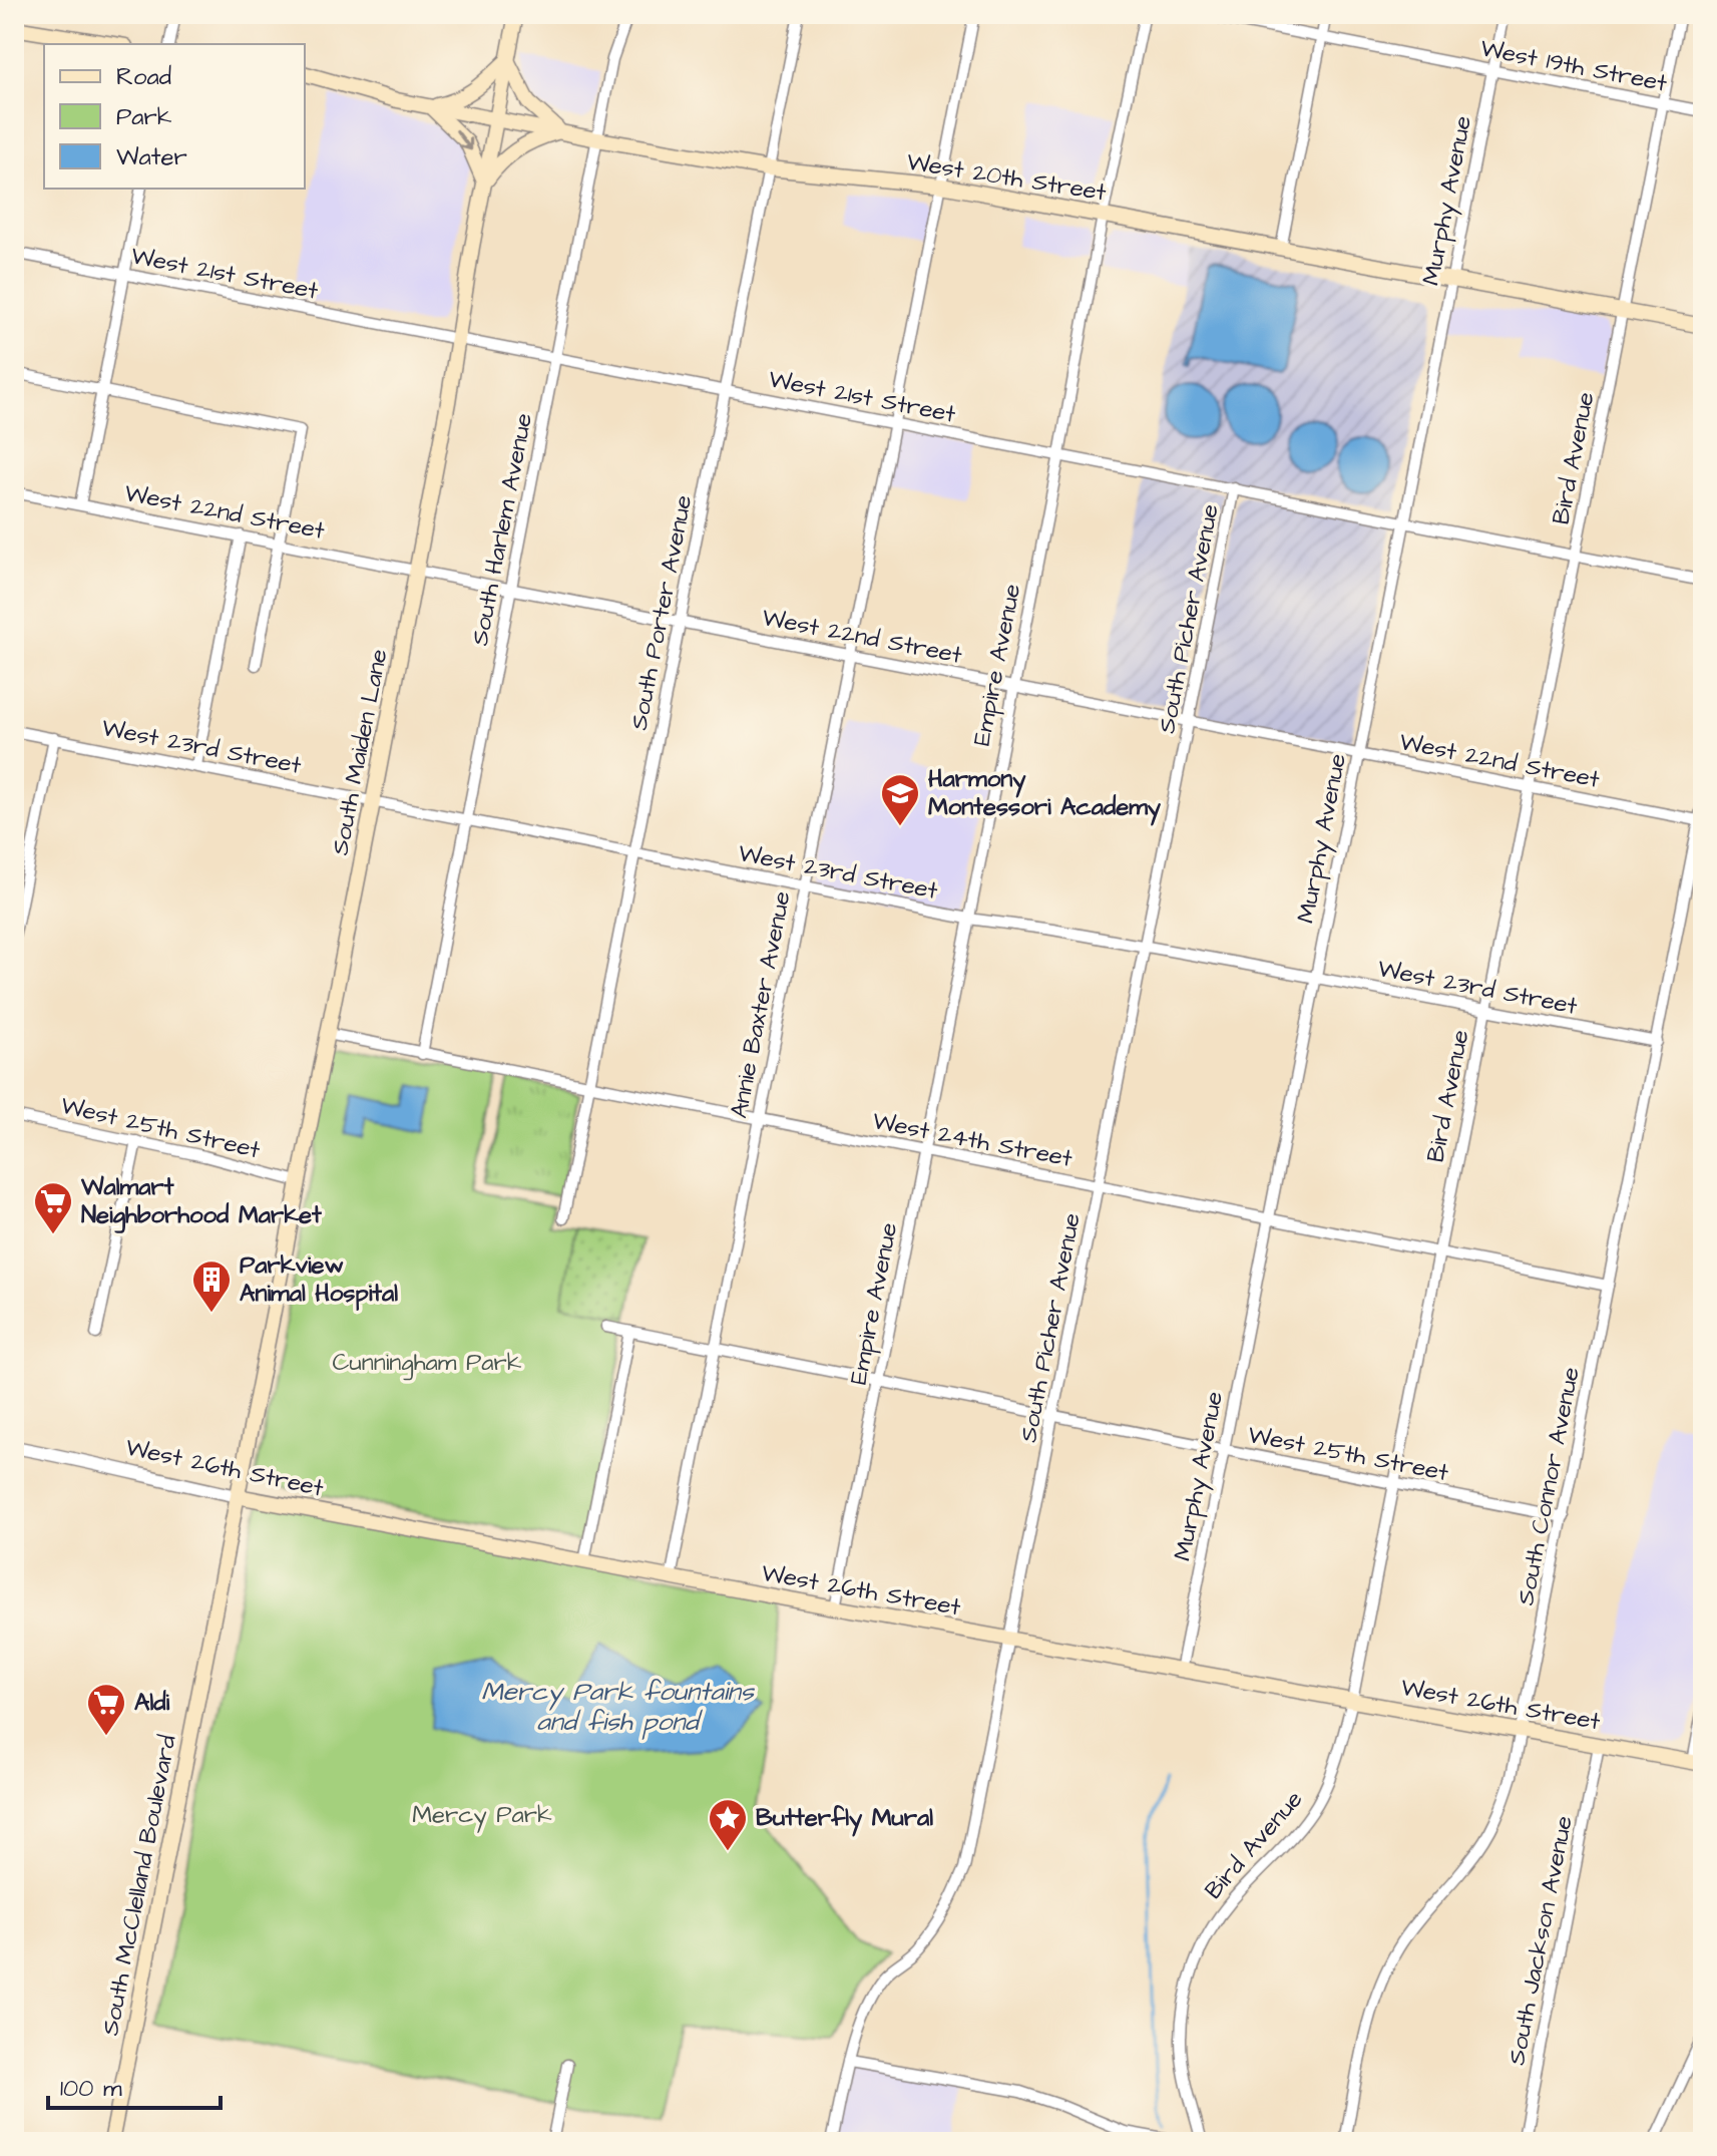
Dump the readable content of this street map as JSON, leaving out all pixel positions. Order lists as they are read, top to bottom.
{
  "streets": {
    "main road": [
      "West 20th Street",
      "South Maiden Lane",
      "West 26th Street",
      "South McClelland Boulevard"
    ],
    "street": [
      "West 19th Street",
      "Murphy Avenue",
      "West 21st Street",
      "Bird Avenue",
      "West 22nd Street",
      "South Harlem Avenue",
      "South Porter Avenue",
      "South Picher Avenue",
      "Empire Avenue",
      "West 23rd Street",
      "Annie Baxter Avenue",
      "West 25th Street",
      "West 24th Street",
      "South Connor Avenue",
      "South Jackson Avenue"
    ]
  },
  "crossings": [
    ["West 19th Street", "Murphy Avenue"],
    ["West 19th Street", "Bird Avenue"],
    ["West 20th Street", "Murphy Avenue"],
    ["West 20th Street", "Bird Avenue"],
    ["West 20th Street", "South Harlem Avenue"],
    ["West 20th Street", "South Porter Avenue"],
    ["West 20th Street", "Empire Avenue"],
    ["West 20th Street", "South Maiden Lane"],
    ["West 20th Street", "Annie Baxter Avenue"],
    ["Murphy Avenue", "West 21st Street"],
    ["Murphy Avenue", "West 22nd Street"],
    ["Murphy Avenue", "West 23rd Street"],
    ["Murphy Avenue", "West 25th Street"],
    ["Murphy Avenue", "West 24th Street"],
    ["Murphy Avenue", "West 26th Street"],
    ["West 21st Street", "Bird Avenue"],
    ["West 21st Street", "South Harlem Avenue"],
    ["West 21st Street", "South Porter Avenue"],
    ["West 21st Street", "South Picher Avenue"],
    ["West 21st Street", "Empire Avenue"],
    ["West 21st Street", "South Maiden Lane"],
    ["West 21st Street", "Annie Baxter Avenue"],
    ["Bird Avenue", "West 22nd Street"],
    ["Bird Avenue", "West 23rd Street"],
    ["Bird Avenue", "West 25th Street"],
    ["Bird Avenue", "West 24th Street"],
    ["Bird Avenue", "West 26th Street"],
    ["West 22nd Street", "South Harlem Avenue"],
    ["West 22nd Street", "South Porter Avenue"],
    ["West 22nd Street", "South Picher Avenue"],
    ["West 22nd Street", "Empire Avenue"],
    ["West 22nd Street", "South Maiden Lane"],
    ["West 22nd Street", "Annie Baxter Avenue"],
    ["West 22nd Street", "South Connor Avenue"],
    ["South Harlem Avenue", "West 23rd Street"],
    ["South Harlem Avenue", "West 24th Street"],
    ["South Porter Avenue", "West 23rd Street"],
    ["South Porter Avenue", "West 24th Street"],
    ["South Picher Avenue", "West 23rd Street"],
    ["South Picher Avenue", "West 25th Street"],
    ["South Picher Avenue", "West 24th Street"],
    ["South Picher Avenue", "West 26th Street"],
    ["Empire Avenue", "West 23rd Street"],
    ["Empire Avenue", "West 25th Street"],
    ["Empire Avenue", "West 24th Street"],
    ["Empire Avenue", "West 26th Street"],
    ["West 23rd Street", "South Maiden Lane"],
    ["West 23rd Street", "Annie Baxter Avenue"],
    ["West 23rd Street", "South Connor Avenue"],
    ["South Maiden Lane", "West 25th Street"],
    ["South Maiden Lane", "West 24th Street"],
    ["South Maiden Lane", "West 26th Street"],
    ["South Maiden Lane", "South McClelland Boulevard"],
    ["Annie Baxter Avenue", "West 25th Street"],
    ["Annie Baxter Avenue", "West 24th Street"],
    ["Annie Baxter Avenue", "West 26th Street"],
    ["West 25th Street", "South Connor Avenue"],
    ["West 24th Street", "South Connor Avenue"],
    ["West 26th Street", "South Connor Avenue"],
    ["West 26th Street", "South McClelland Boulevard"],
    ["West 26th Street", "South Jackson Avenue"]
  ],
  "water": ["Mercy Park fountains and fish pond"],
  "parks": ["Cunningham Park", "Mercy Park"],
  "places": {
    "school or university": ["Harmony Montessori Academy"],
    "supermarket": ["Walmart Neighborhood Market", "Aldi"],
    "building": ["Parkview Animal Hospital"],
    "place": ["Butterfly Mural"]
  },
  "legend": ["Road", "Park", "Water"],
  "scale_bar": "100 m"
}
